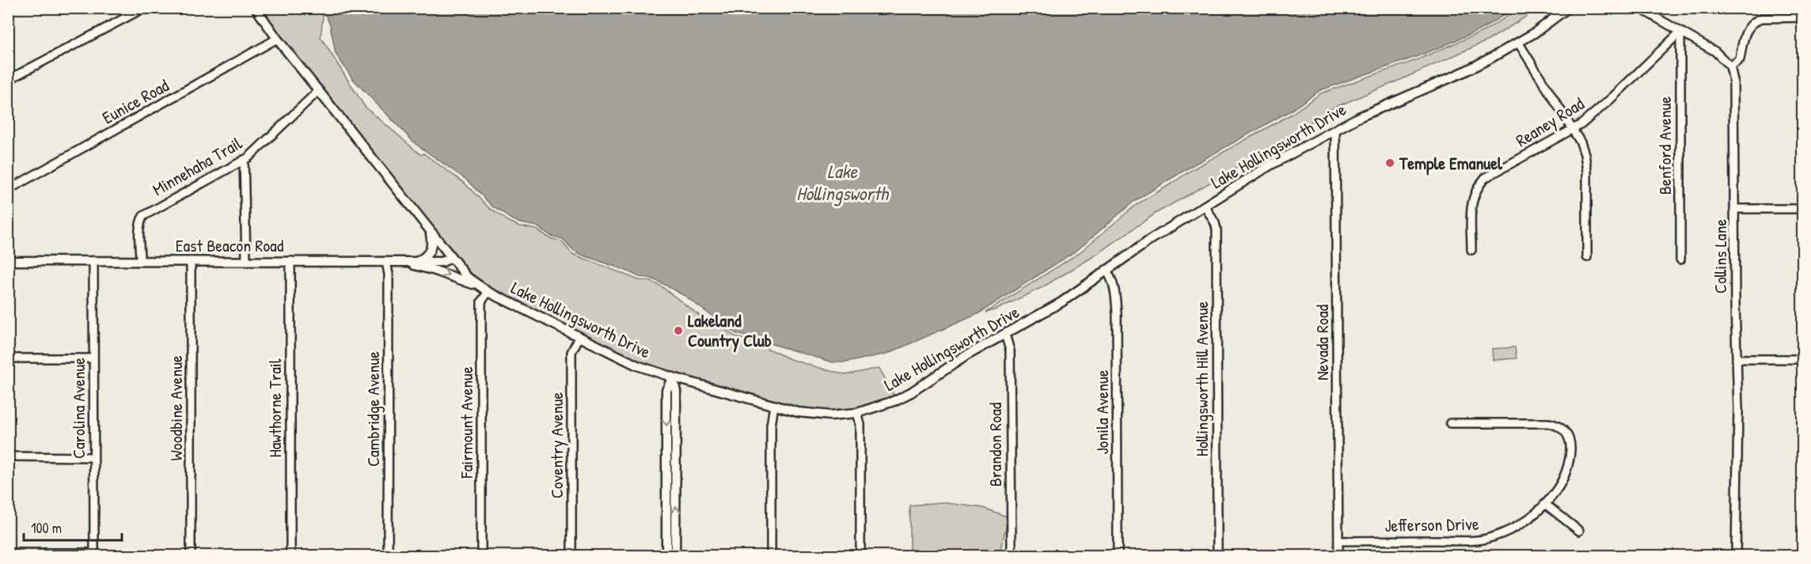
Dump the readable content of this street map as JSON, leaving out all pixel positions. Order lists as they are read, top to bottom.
{
  "streets": {
    "street": [
      "Eunice Road",
      "Reaney Road",
      "Lake Hollingsworth Drive",
      "Benford Avenue",
      "Minnehaha Trail",
      "East Beacon Road",
      "Collins Lane",
      "Nevada Road",
      "Hollingsworth Hill Avenue",
      "Carolina Avenue",
      "Woodbine Avenue",
      "Hawthorne Trail",
      "Cambridge Avenue",
      "Jonila Avenue",
      "Fairmount Avenue",
      "Brandon Road",
      "Coventry Avenue",
      "Jefferson Drive"
    ]
  },
  "crossings": [
    ["Eunice Road", "Lake Hollingsworth Drive"],
    ["Reaney Road", "Benford Avenue"],
    ["Lake Hollingsworth Drive", "Minnehaha Trail"],
    ["Lake Hollingsworth Drive", "East Beacon Road"],
    ["Lake Hollingsworth Drive", "Nevada Road"],
    ["Lake Hollingsworth Drive", "Hollingsworth Hill Avenue"],
    ["Lake Hollingsworth Drive", "Jonila Avenue"],
    ["Lake Hollingsworth Drive", "Fairmount Avenue"],
    ["Lake Hollingsworth Drive", "Brandon Road"],
    ["Lake Hollingsworth Drive", "Coventry Avenue"],
    ["Minnehaha Trail", "East Beacon Road"],
    ["East Beacon Road", "Carolina Avenue"],
    ["East Beacon Road", "Woodbine Avenue"],
    ["East Beacon Road", "Hawthorne Trail"],
    ["East Beacon Road", "Cambridge Avenue"],
    ["Nevada Road", "Jefferson Drive"]
  ],
  "water": ["Lake Hollingsworth"],
  "places": ["Temple Emanuel", "Lakeland Country Club"],
  "scale_bar": "100 m"
}
